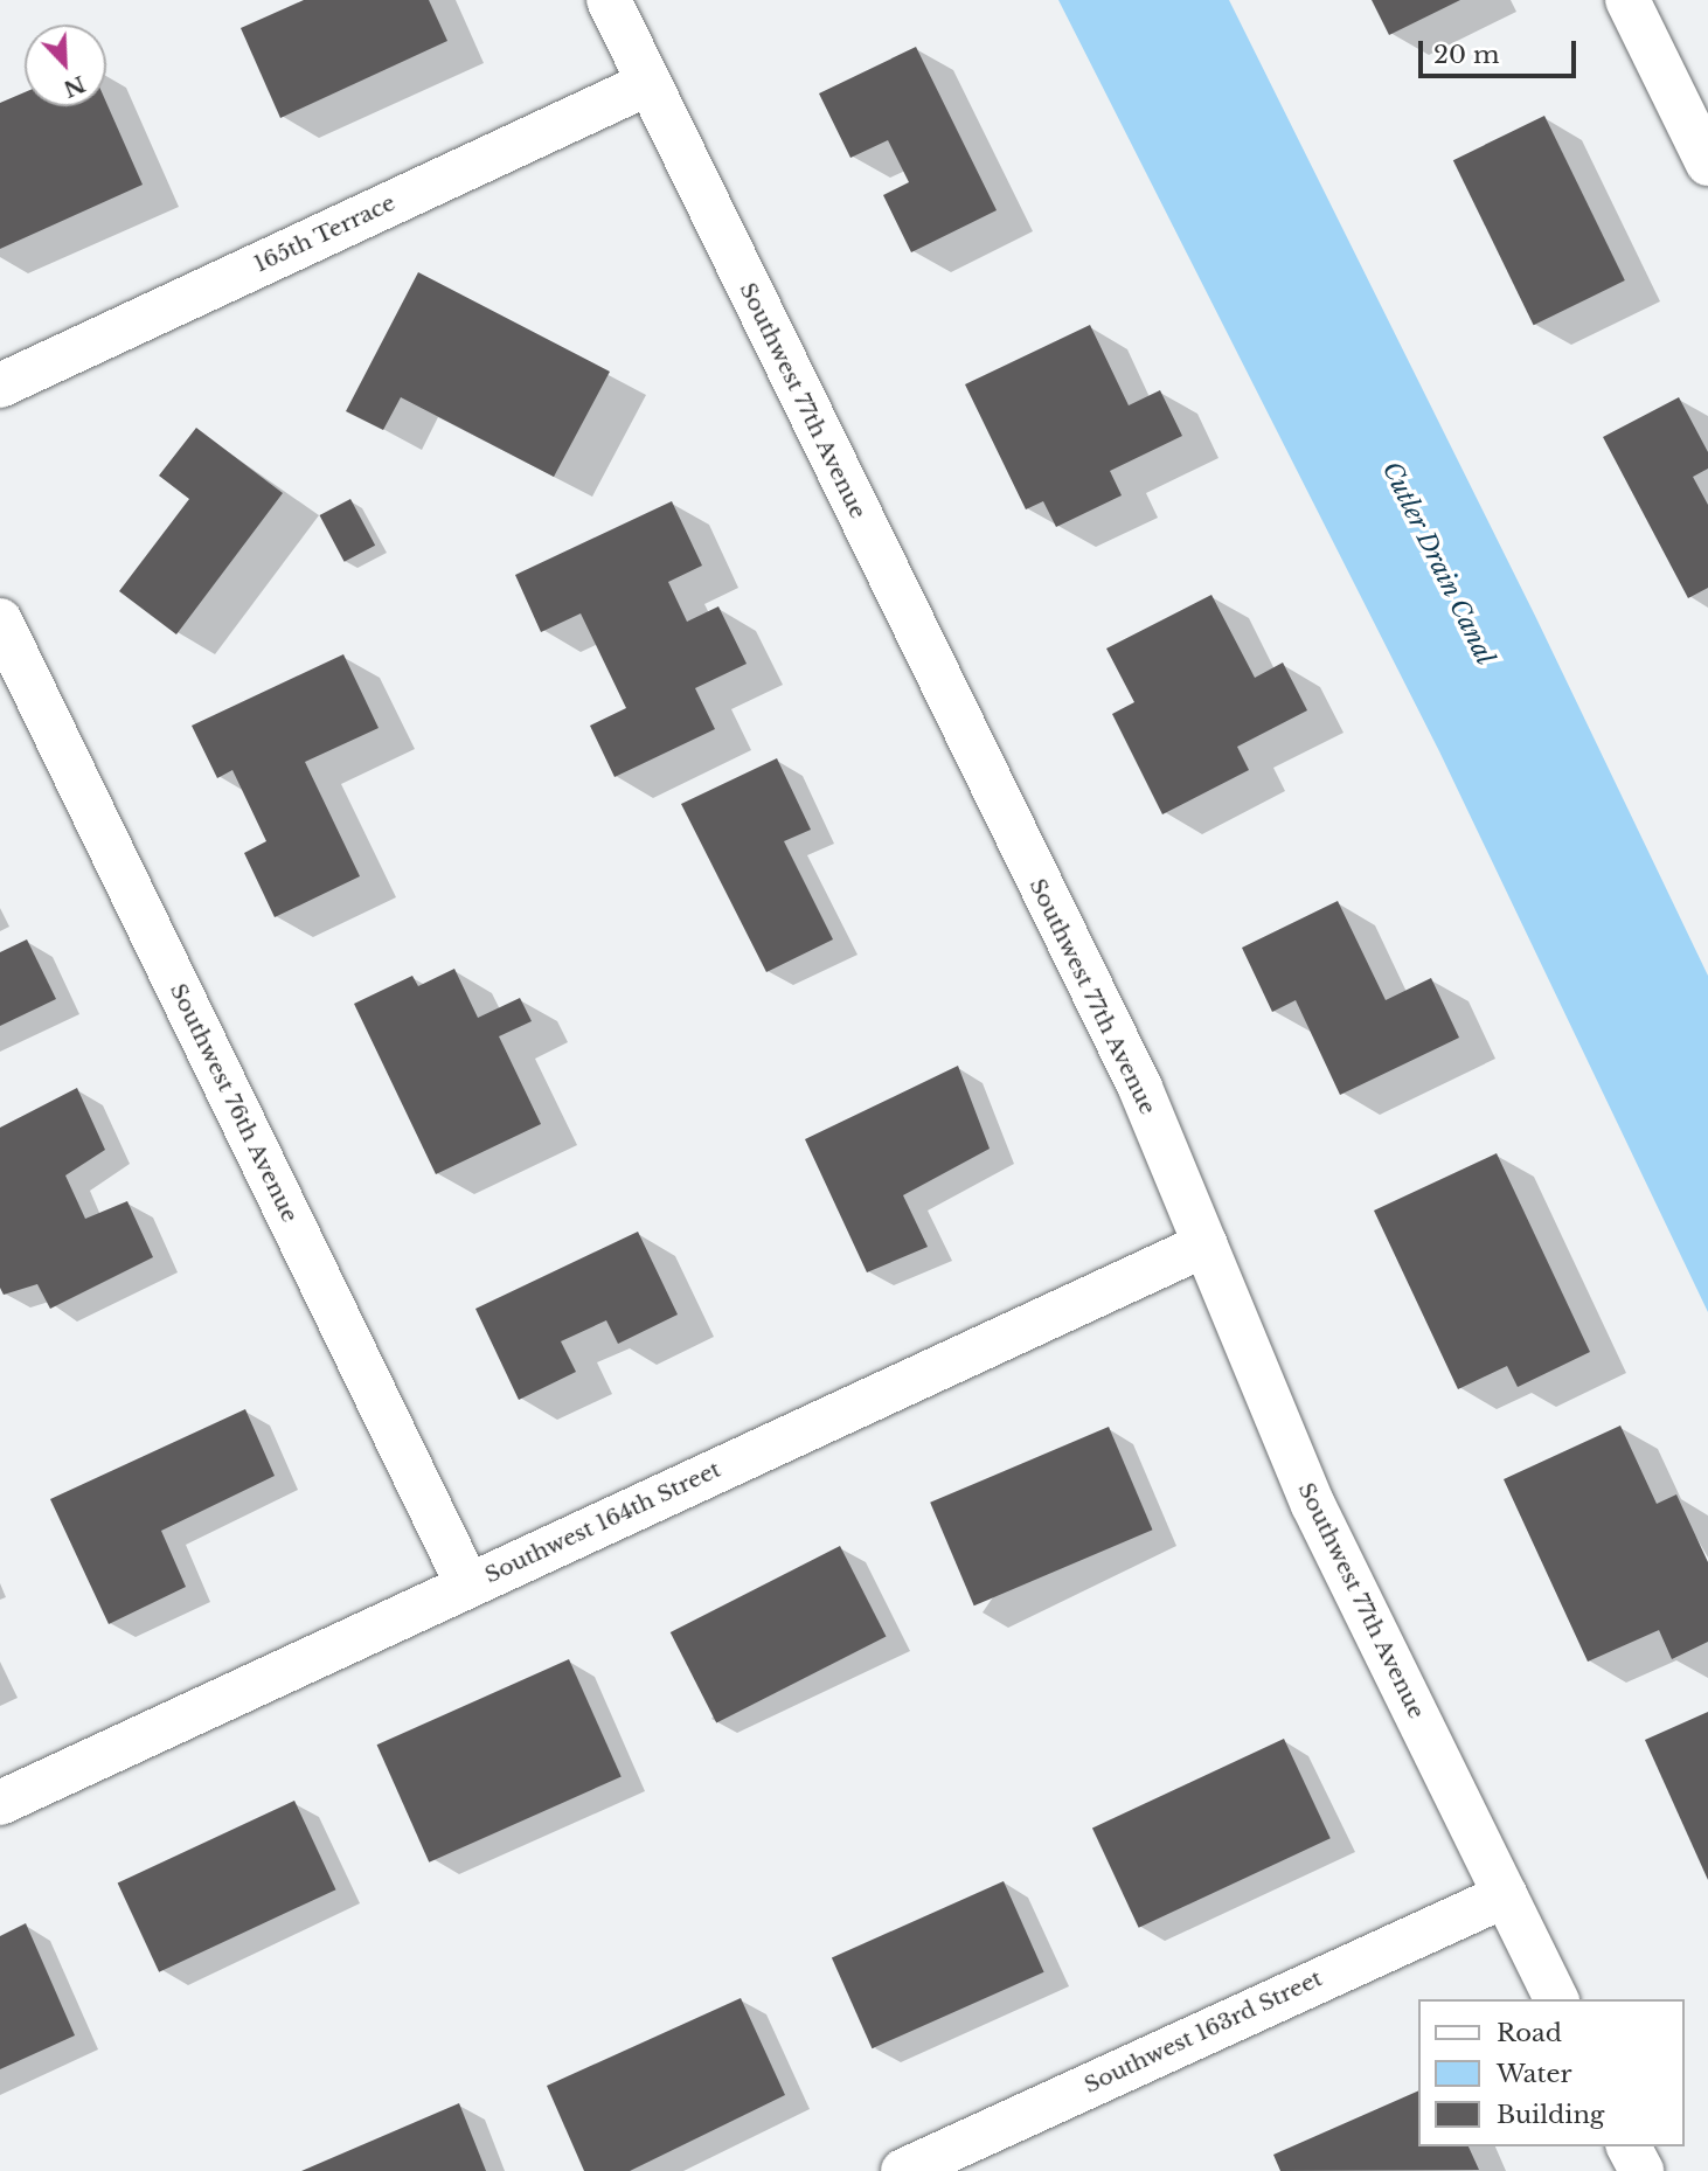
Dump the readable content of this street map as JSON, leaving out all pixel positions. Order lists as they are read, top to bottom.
{
  "streets": {
    "street": [
      "165th Terrace",
      "Southwest 77th Avenue",
      "Southwest 76th Avenue",
      "Southwest 164th Street",
      "Southwest 163rd Street"
    ]
  },
  "crossings": [
    ["165th Terrace", "Southwest 77th Avenue"],
    ["Southwest 77th Avenue", "Southwest 164th Street"],
    ["Southwest 77th Avenue", "Southwest 163rd Street"],
    ["Southwest 76th Avenue", "Southwest 164th Street"]
  ],
  "water": ["Cutler Drain Canal"],
  "legend": ["Road", "Water", "Building"],
  "scale_bar": "20 m",
  "north": "bottom right"
}
